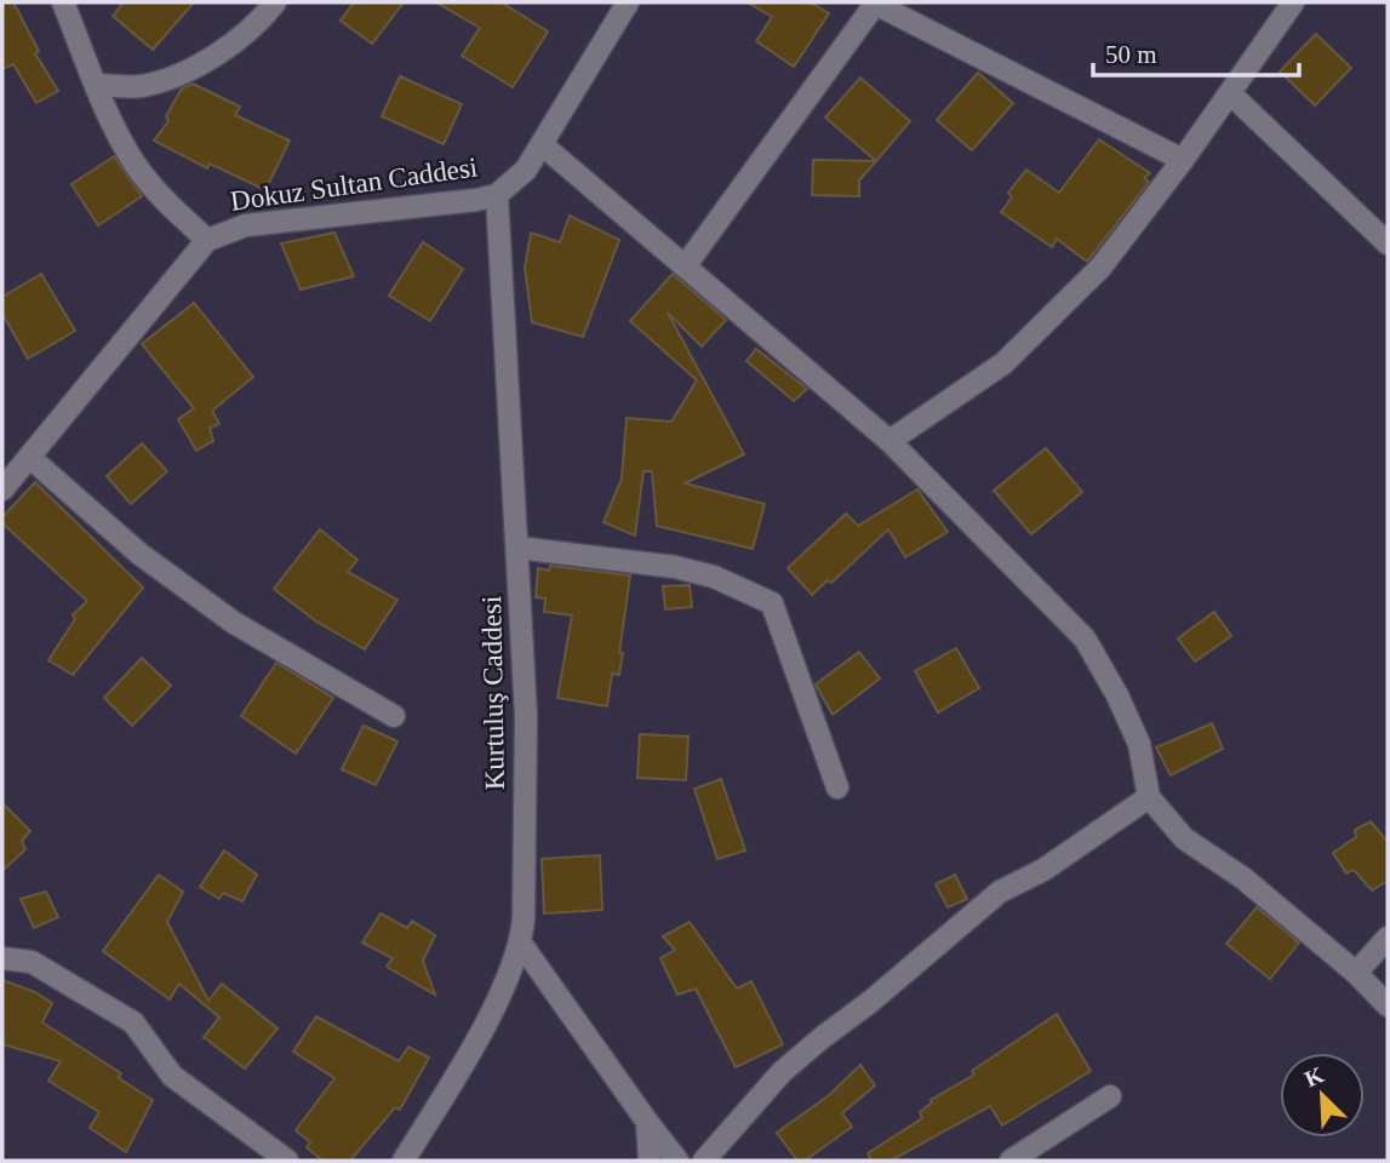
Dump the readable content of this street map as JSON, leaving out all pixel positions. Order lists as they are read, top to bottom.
{
  "streets": {
    "street": ["Dokuz Sultan Caddesi", "Kurtuluş Caddesi"]
  },
  "crossings": [
    ["Dokuz Sultan Caddesi", "Kurtuluş Caddesi"]
  ],
  "scale_bar": "50 m",
  "north": "top left"
}
